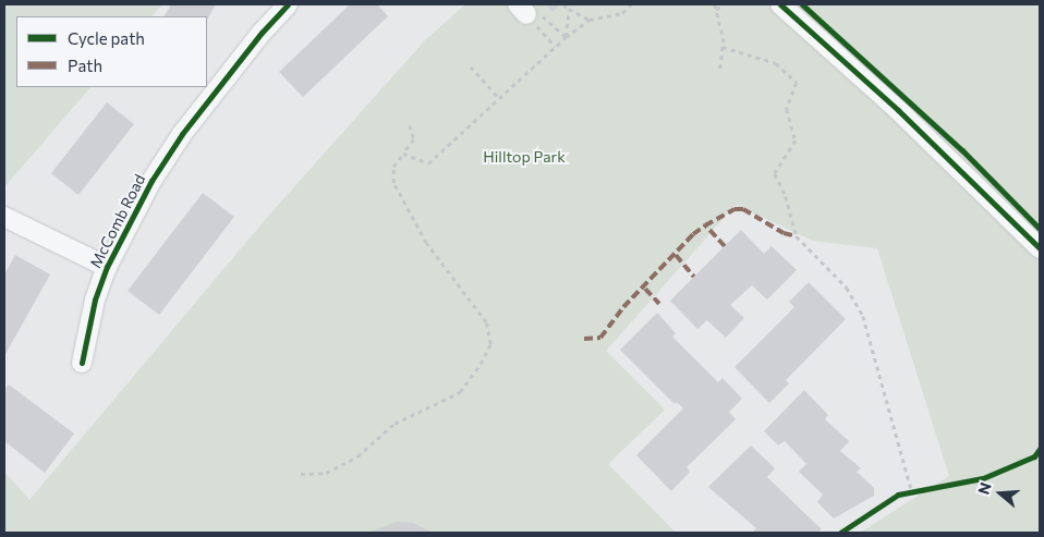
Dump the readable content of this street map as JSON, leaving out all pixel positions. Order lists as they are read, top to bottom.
{
  "streets": {
    "street": ["McComb Road"]
  },
  "parks": ["Hilltop Park"],
  "legend": ["Cycle path", "Path"],
  "north": "left"
}
